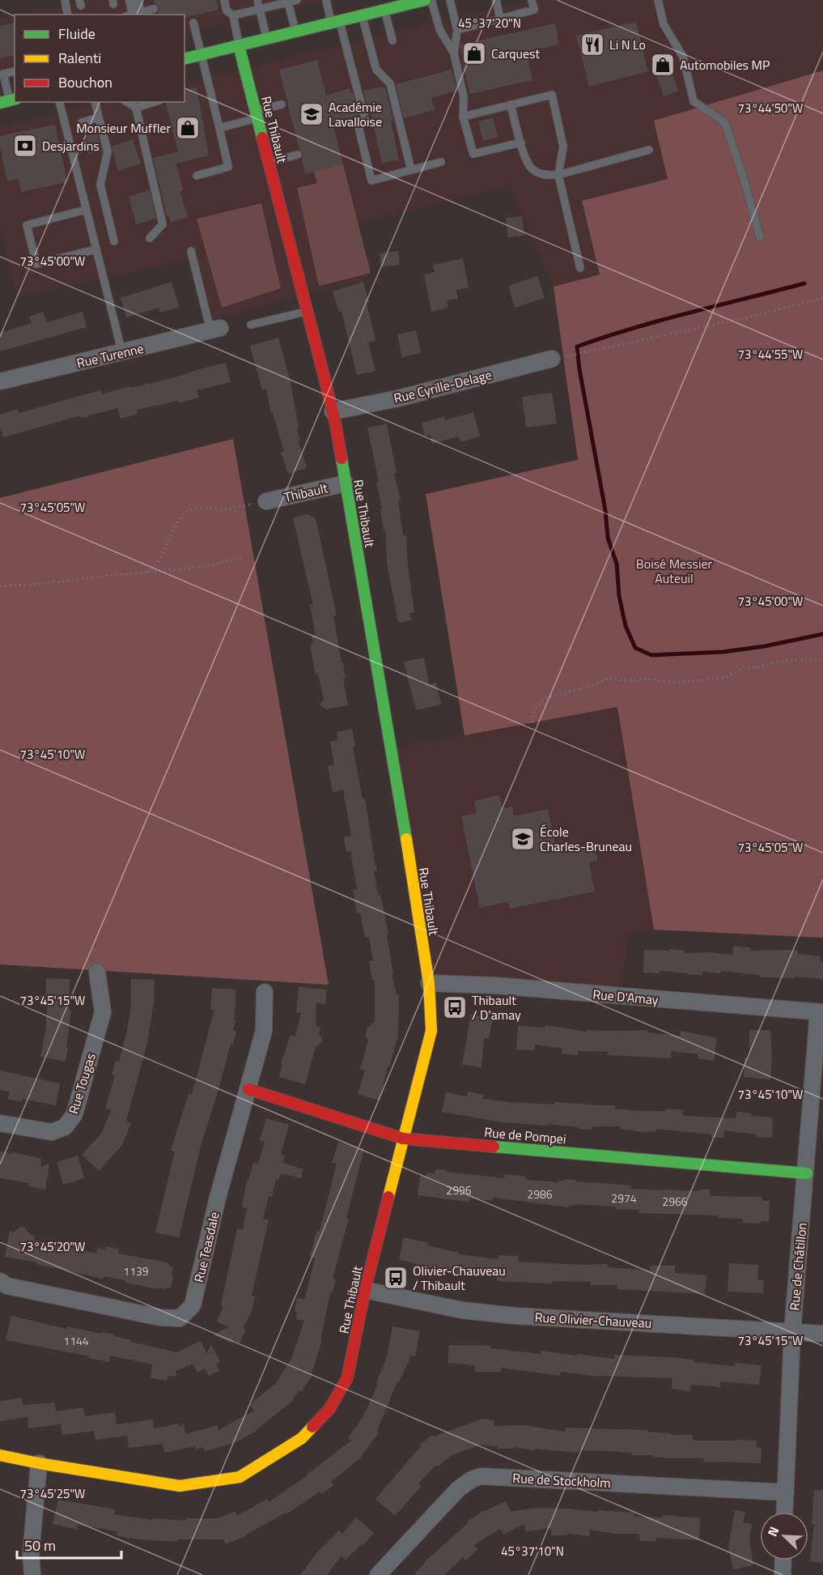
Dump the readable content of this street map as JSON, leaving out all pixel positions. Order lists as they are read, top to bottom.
{
  "streets": {
    "street": [
      "Rue Thibault",
      "Rue Turenne",
      "Rue Cyrille-Delage",
      "Thibault",
      "Rue D'Amay",
      "Rue Tougas",
      "Rue de Pompei",
      "Rue Teasdale",
      "Rue de Châtillon",
      "Rue Olivier-Chauveau",
      "Rue de Stockholm"
    ]
  },
  "crossings": [
    ["Rue Thibault", "Rue Cyrille-Delage"],
    ["Rue Thibault", "Thibault"],
    ["Rue Thibault", "Rue D'Amay"],
    ["Rue Thibault", "Rue de Pompei"],
    ["Rue Thibault", "Rue Olivier-Chauveau"],
    ["Rue D'Amay", "Rue de Châtillon"],
    ["Rue de Pompei", "Rue Teasdale"],
    ["Rue de Pompei", "Rue de Châtillon"],
    ["Rue de Châtillon", "Rue Olivier-Chauveau"],
    ["Rue de Châtillon", "Rue de Stockholm"]
  ],
  "parks": ["Boisé Messier Auteuil"],
  "places": {
    "restaurant": ["Li N Lo"],
    "shop": ["Carquest", "Automobiles MP", "Monsieur Muffler"],
    "school or university": ["Académie Lavalloise", "École Charles-Bruneau"],
    "bank": ["Desjardins"],
    "bus stop": ["Thibault / D'amay", "Olivier-Chauveau / Thibault"]
  },
  "house_numbers": [
    "2996",
    "2986",
    "2974",
    "2966",
    "1139",
    "1144"
  ],
  "legend": ["Fluide", "Ralenti", "Bouchon"],
  "scale_bar": "50 m",
  "north": "top left",
  "coordinates": [
    "45°37'20\"N",
    "73°44'50\"W",
    "73°45'00\"W",
    "73°44'55\"W",
    "73°45'05\"W",
    "73°45'10\"W",
    "73°45'15\"W",
    "73°45'20\"W",
    "73°45'25\"W",
    "45°37'10\"N"
  ]
}
